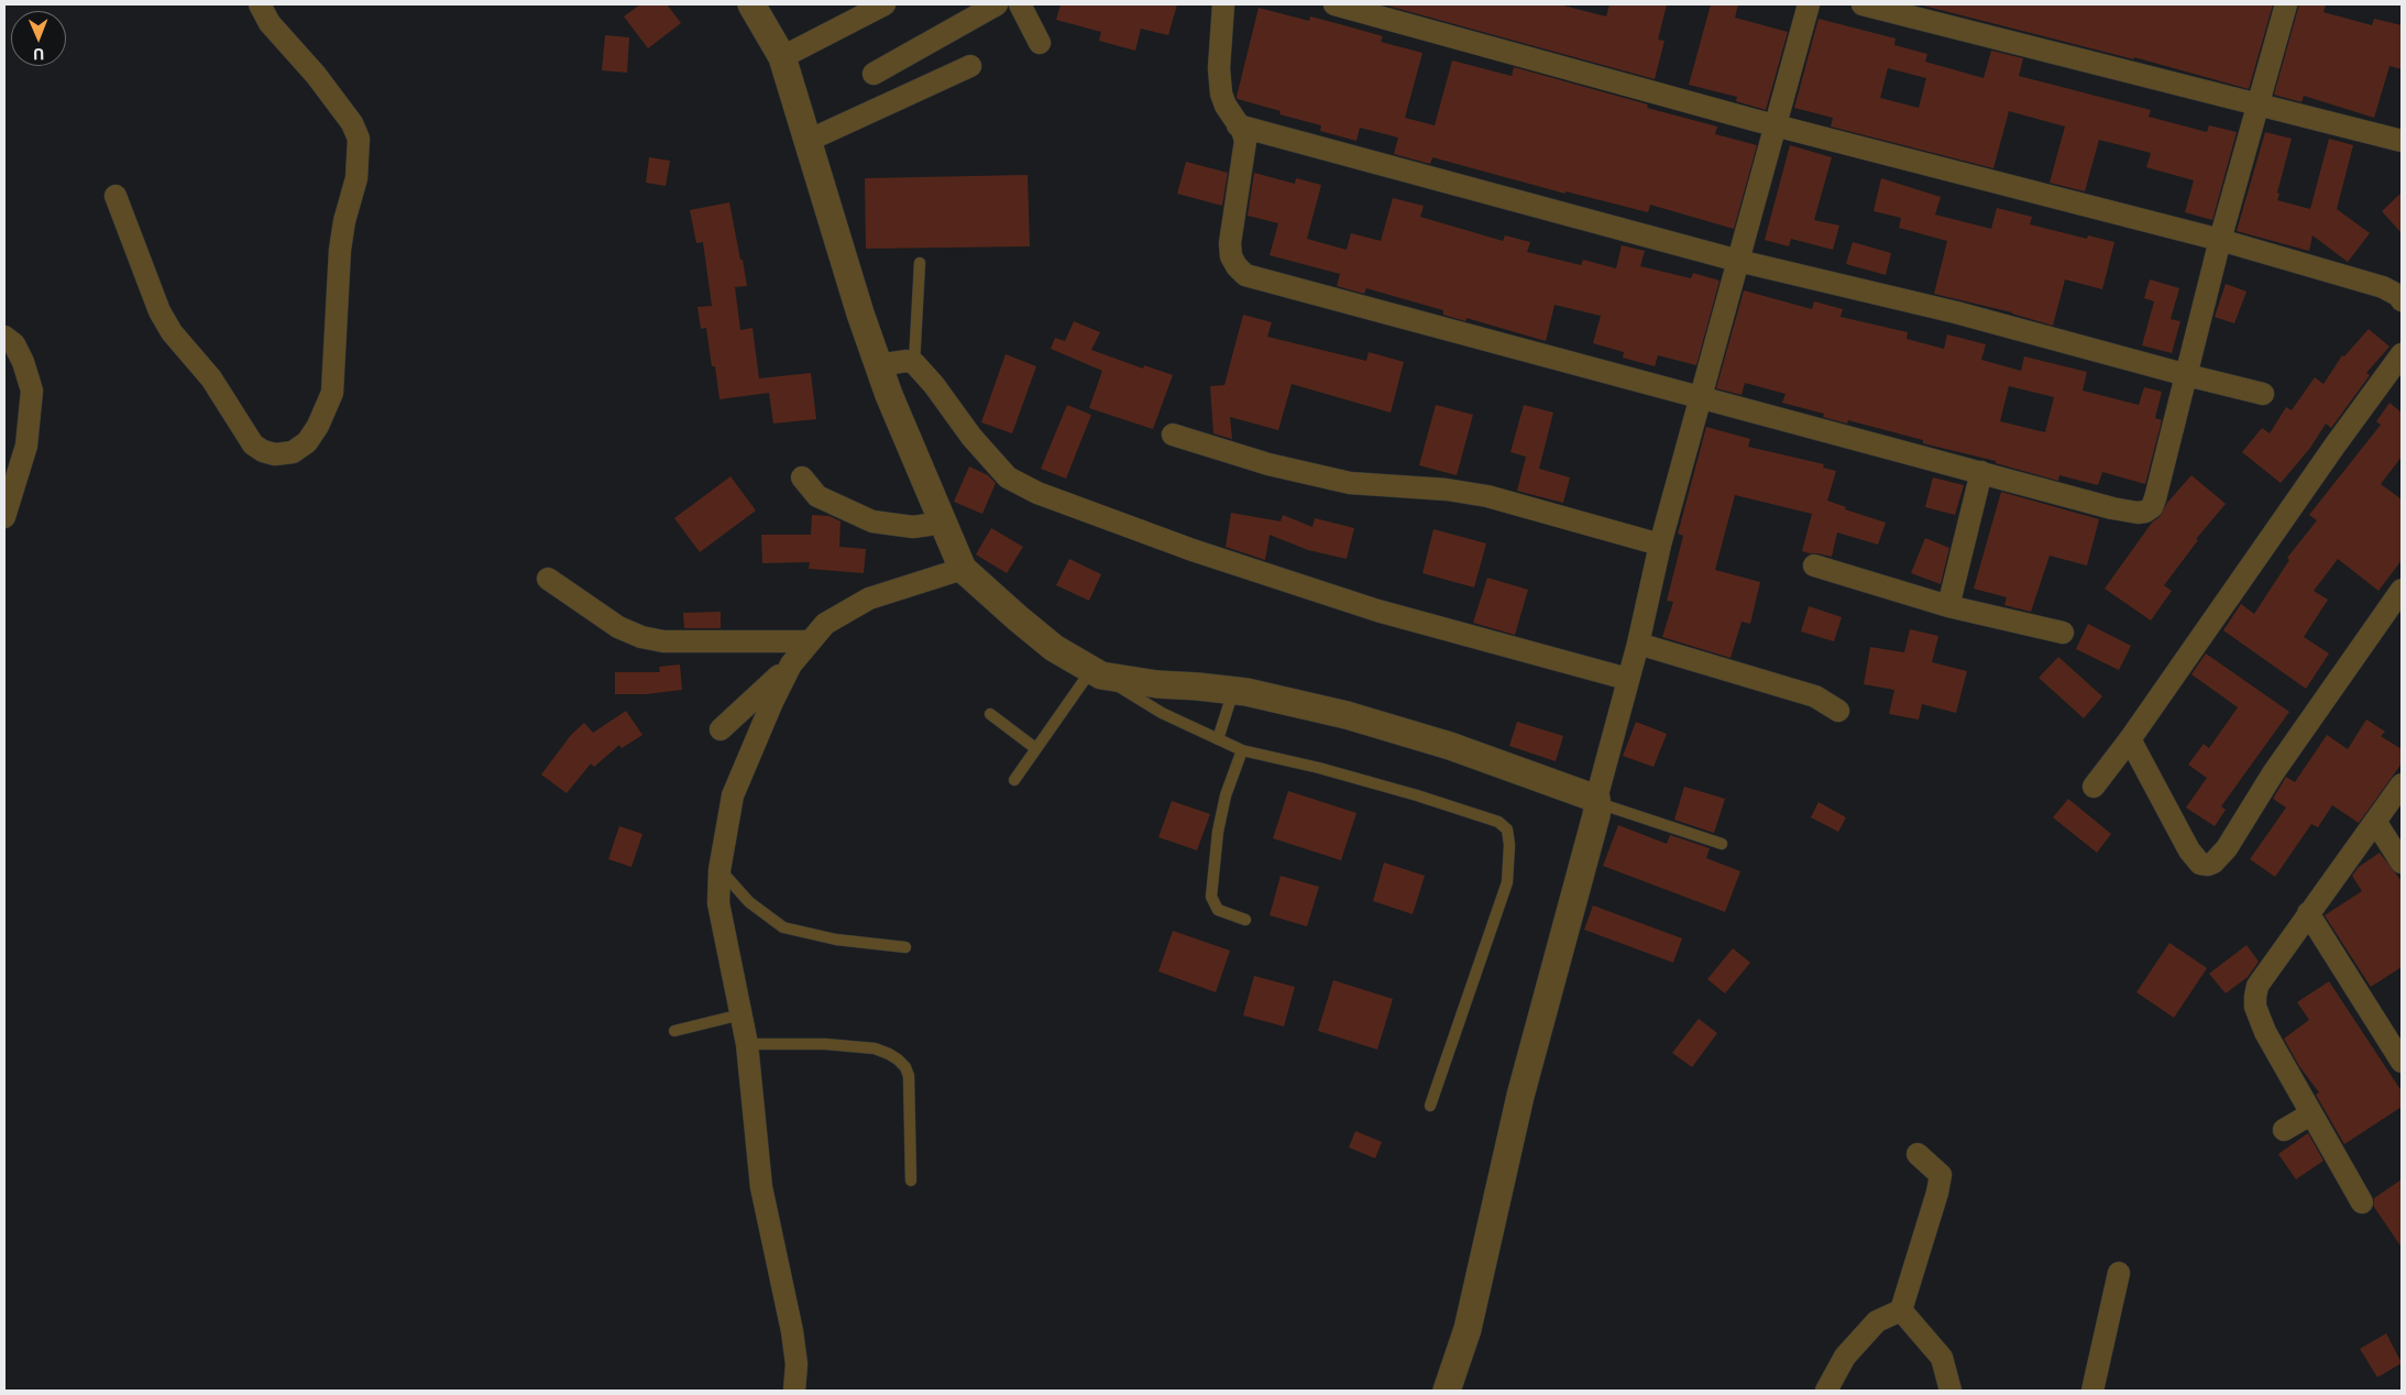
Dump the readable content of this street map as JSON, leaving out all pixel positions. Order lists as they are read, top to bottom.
{
  "north": "bottom"
}
